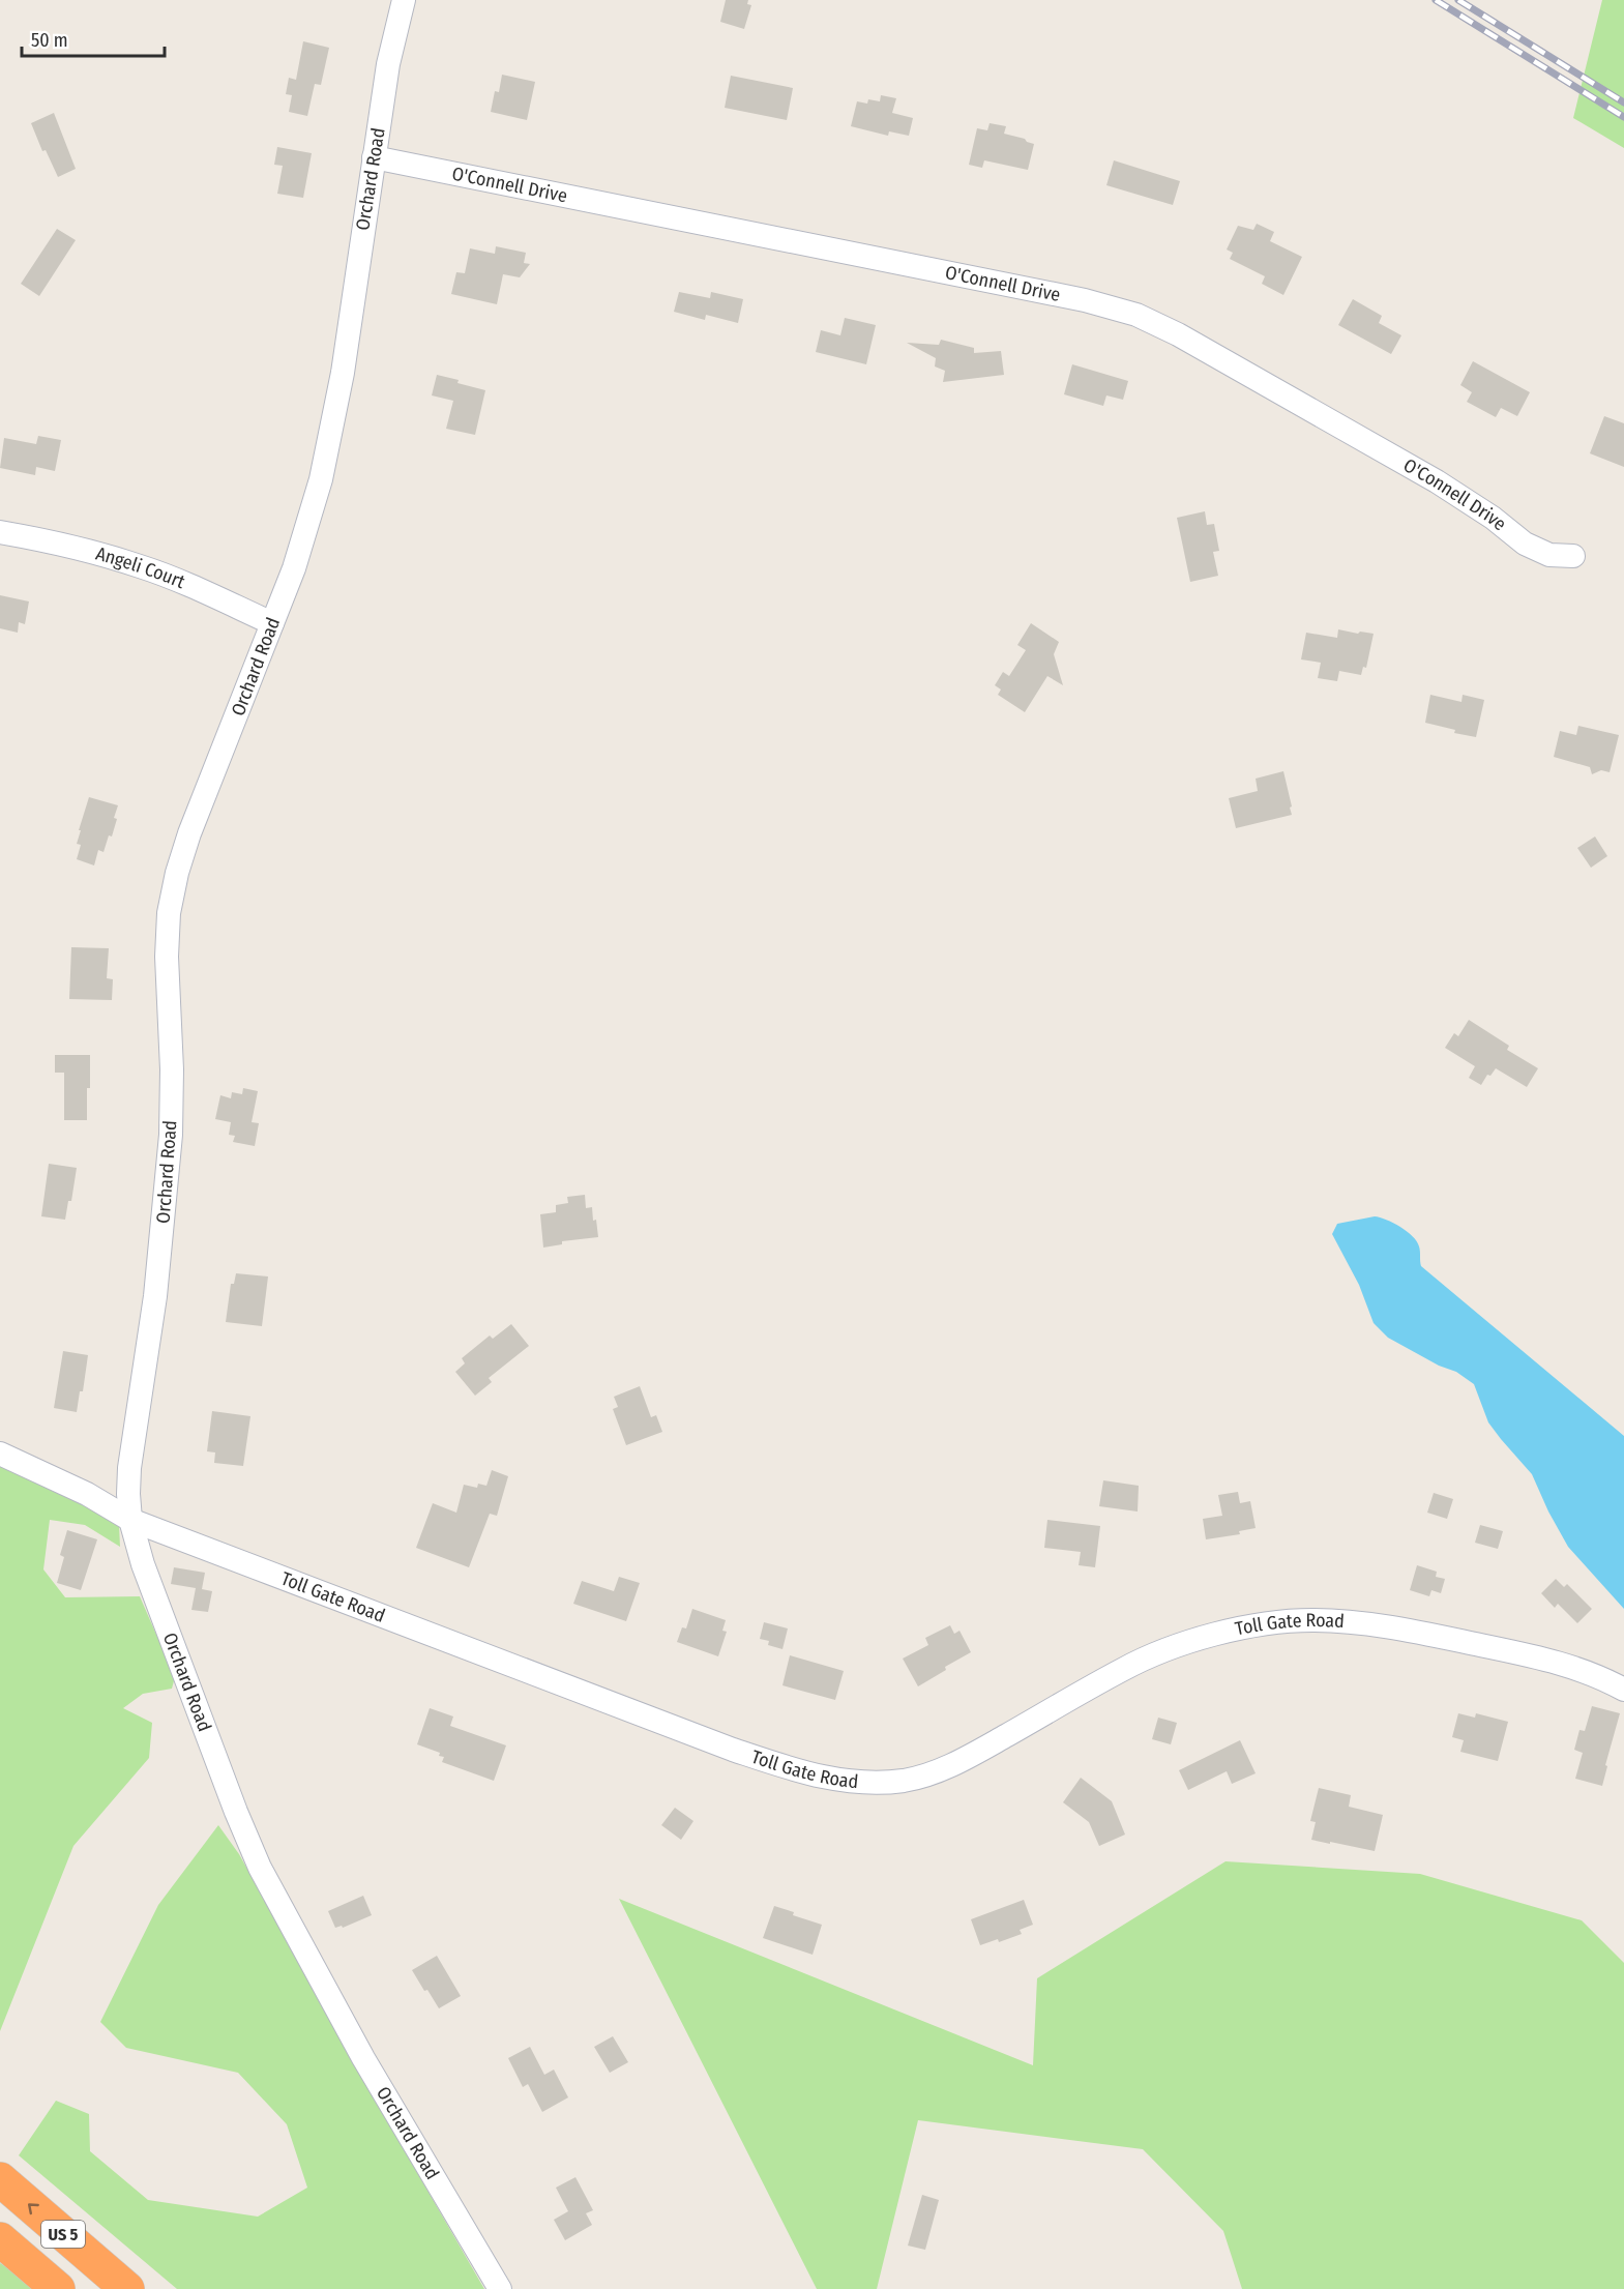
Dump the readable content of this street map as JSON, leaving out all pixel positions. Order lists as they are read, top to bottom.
{
  "streets": {
    "highway": ["US 5"],
    "street": [
      "Orchard Road",
      "O'Connell Drive",
      "Angeli Court",
      "Toll Gate Road"
    ]
  },
  "crossings": [
    ["Orchard Road", "O'Connell Drive"],
    ["Orchard Road", "Angeli Court"],
    ["Orchard Road", "Toll Gate Road"]
  ],
  "scale_bar": "50 m"
}
